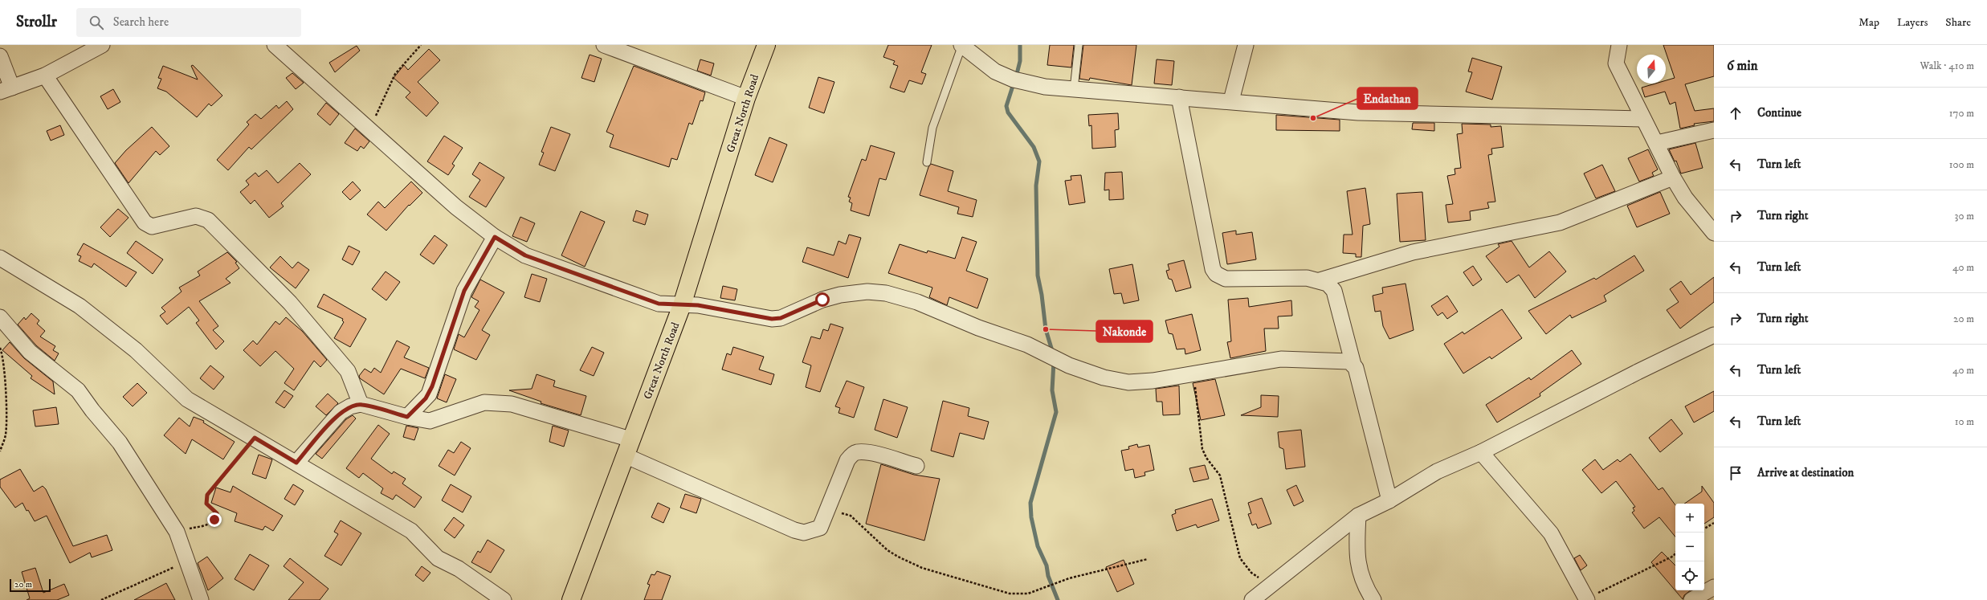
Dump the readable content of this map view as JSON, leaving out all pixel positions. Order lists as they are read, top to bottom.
{
  "streets": {
    "highway": ["Great North Road"]
  },
  "places": ["Endathan", "Nakonde"],
  "scale_bar": "20 m",
  "north": "top",
  "page": {
    "header": "Strollr",
    "search": "Search here",
    "nav": ["Map", "Layers", "Share"],
    "heading": ["6 min", "Walk · 410 m"],
    "list": [
      ["Continue", "170 m"],
      ["Turn left", "100 m"],
      ["Turn right", "30 m"],
      ["Turn left", "40 m"],
      ["Turn right", "20 m"],
      ["Turn left", "40 m"],
      ["Turn left", "10 m"],
      "Arrive at destination"
    ],
    "map_buttons": ["+", "−"],
    "scale": "20 m"
  }
}
